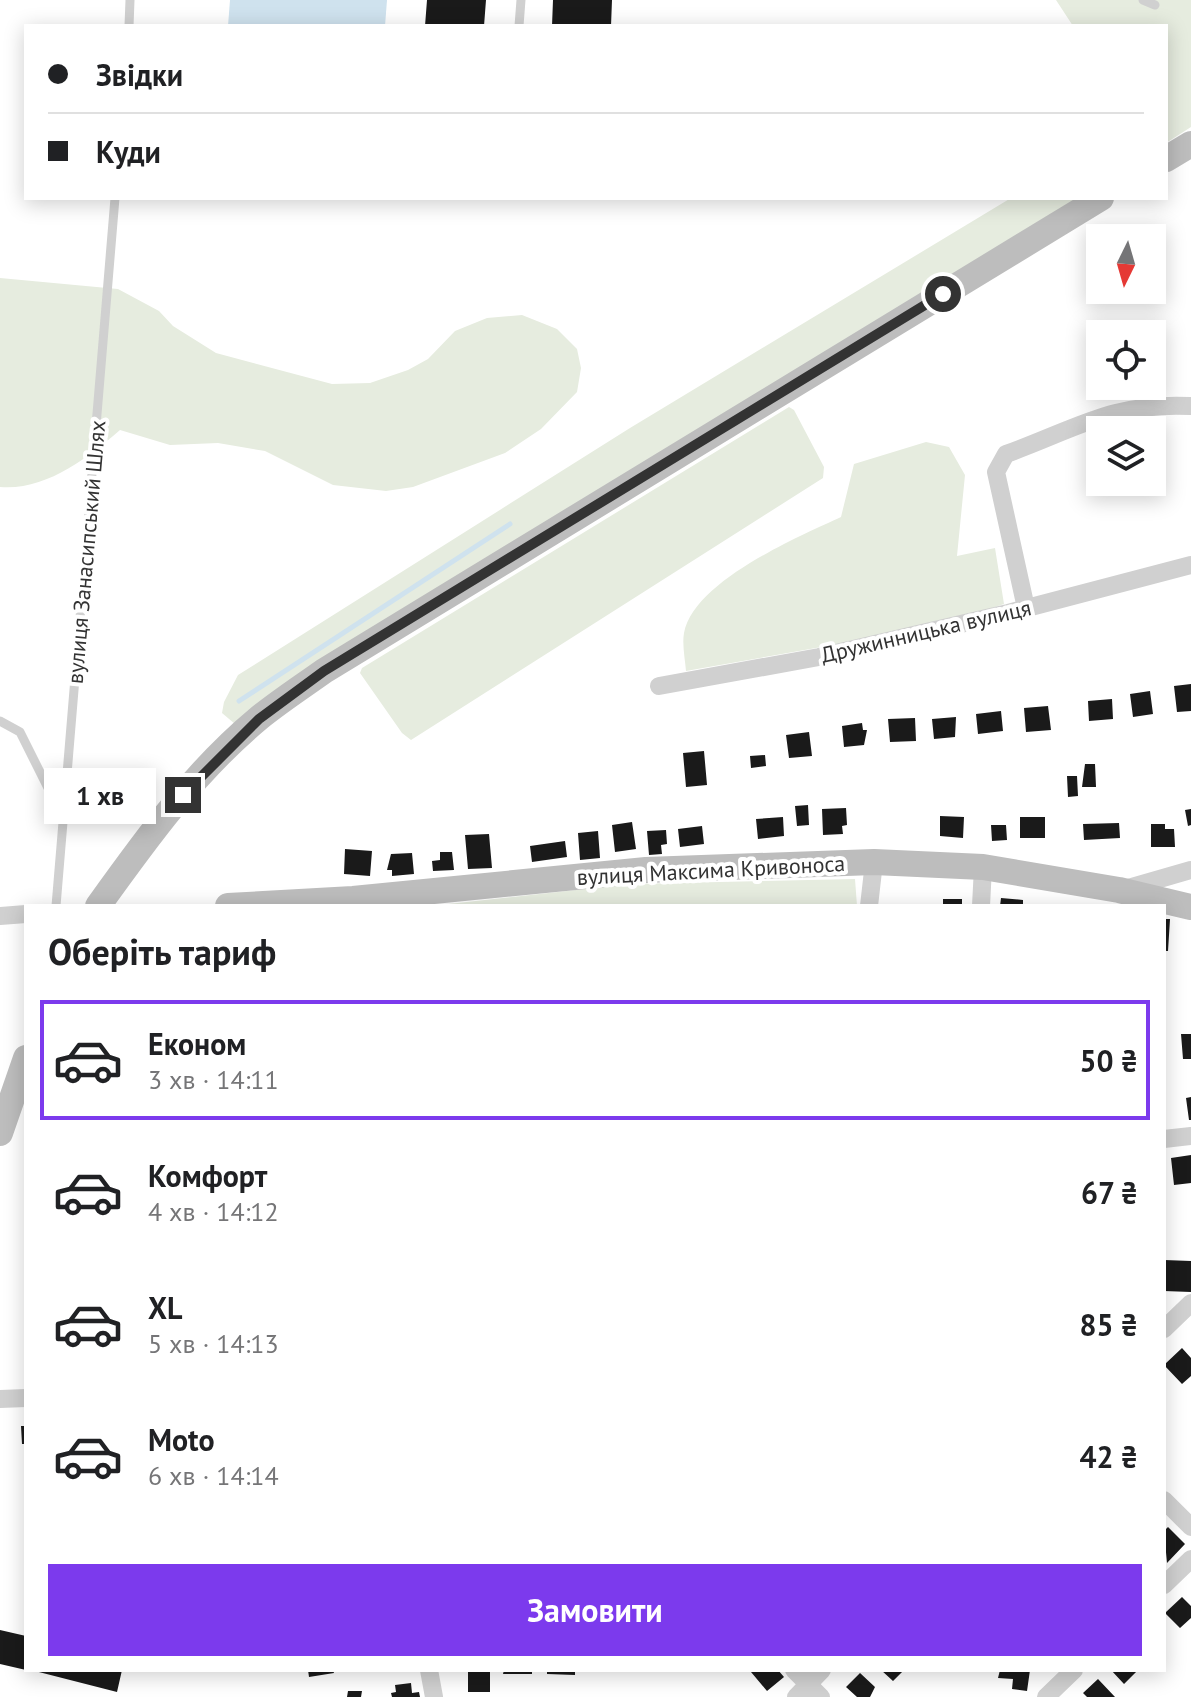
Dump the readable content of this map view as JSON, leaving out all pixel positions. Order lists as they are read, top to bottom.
{
  "streets": {
    "main road": ["вулиця Максима Кривоноса"],
    "street": ["Дружинницька вулиця"],
    "lane": ["вулиця Занасипський Шлях"]
  },
  "north": "bottom",
  "page": {
    "banner": ["Звідки", "Куди"],
    "bubble": "1 хв",
    "heading": "Оберіть тариф",
    "list": [
      {
        "name": "Економ",
        "note": "3 хв · 14:11",
        "value": "50 ₴"
      },
      {
        "name": "Комфорт",
        "note": "4 хв · 14:12",
        "value": "67 ₴"
      },
      {
        "name": "XL",
        "note": "5 хв · 14:13",
        "value": "85 ₴"
      },
      {
        "name": "Moto",
        "note": "6 хв · 14:14",
        "value": "42 ₴"
      }
    ],
    "buttons": "Замовити"
  }
}
